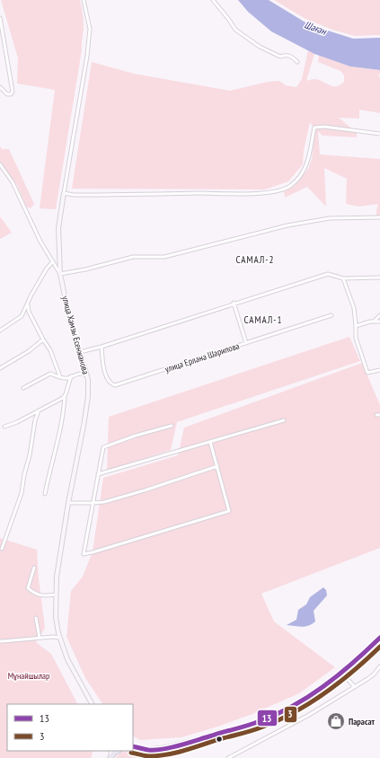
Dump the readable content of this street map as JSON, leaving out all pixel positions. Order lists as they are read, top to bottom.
{
  "streets": {
    "street": ["улица Хамзы Есенжанова", "улица Ерлана Шарипова"]
  },
  "districts": ["САМАЛ-2", "САМАЛ-1"],
  "water": ["Шаған"],
  "parks": ["Мұнайшылар"],
  "places": {
    "shop": ["Парасат"]
  },
  "lines": ["transit line 13", "transit line 3"],
  "legend": ["13", "3"]
}
